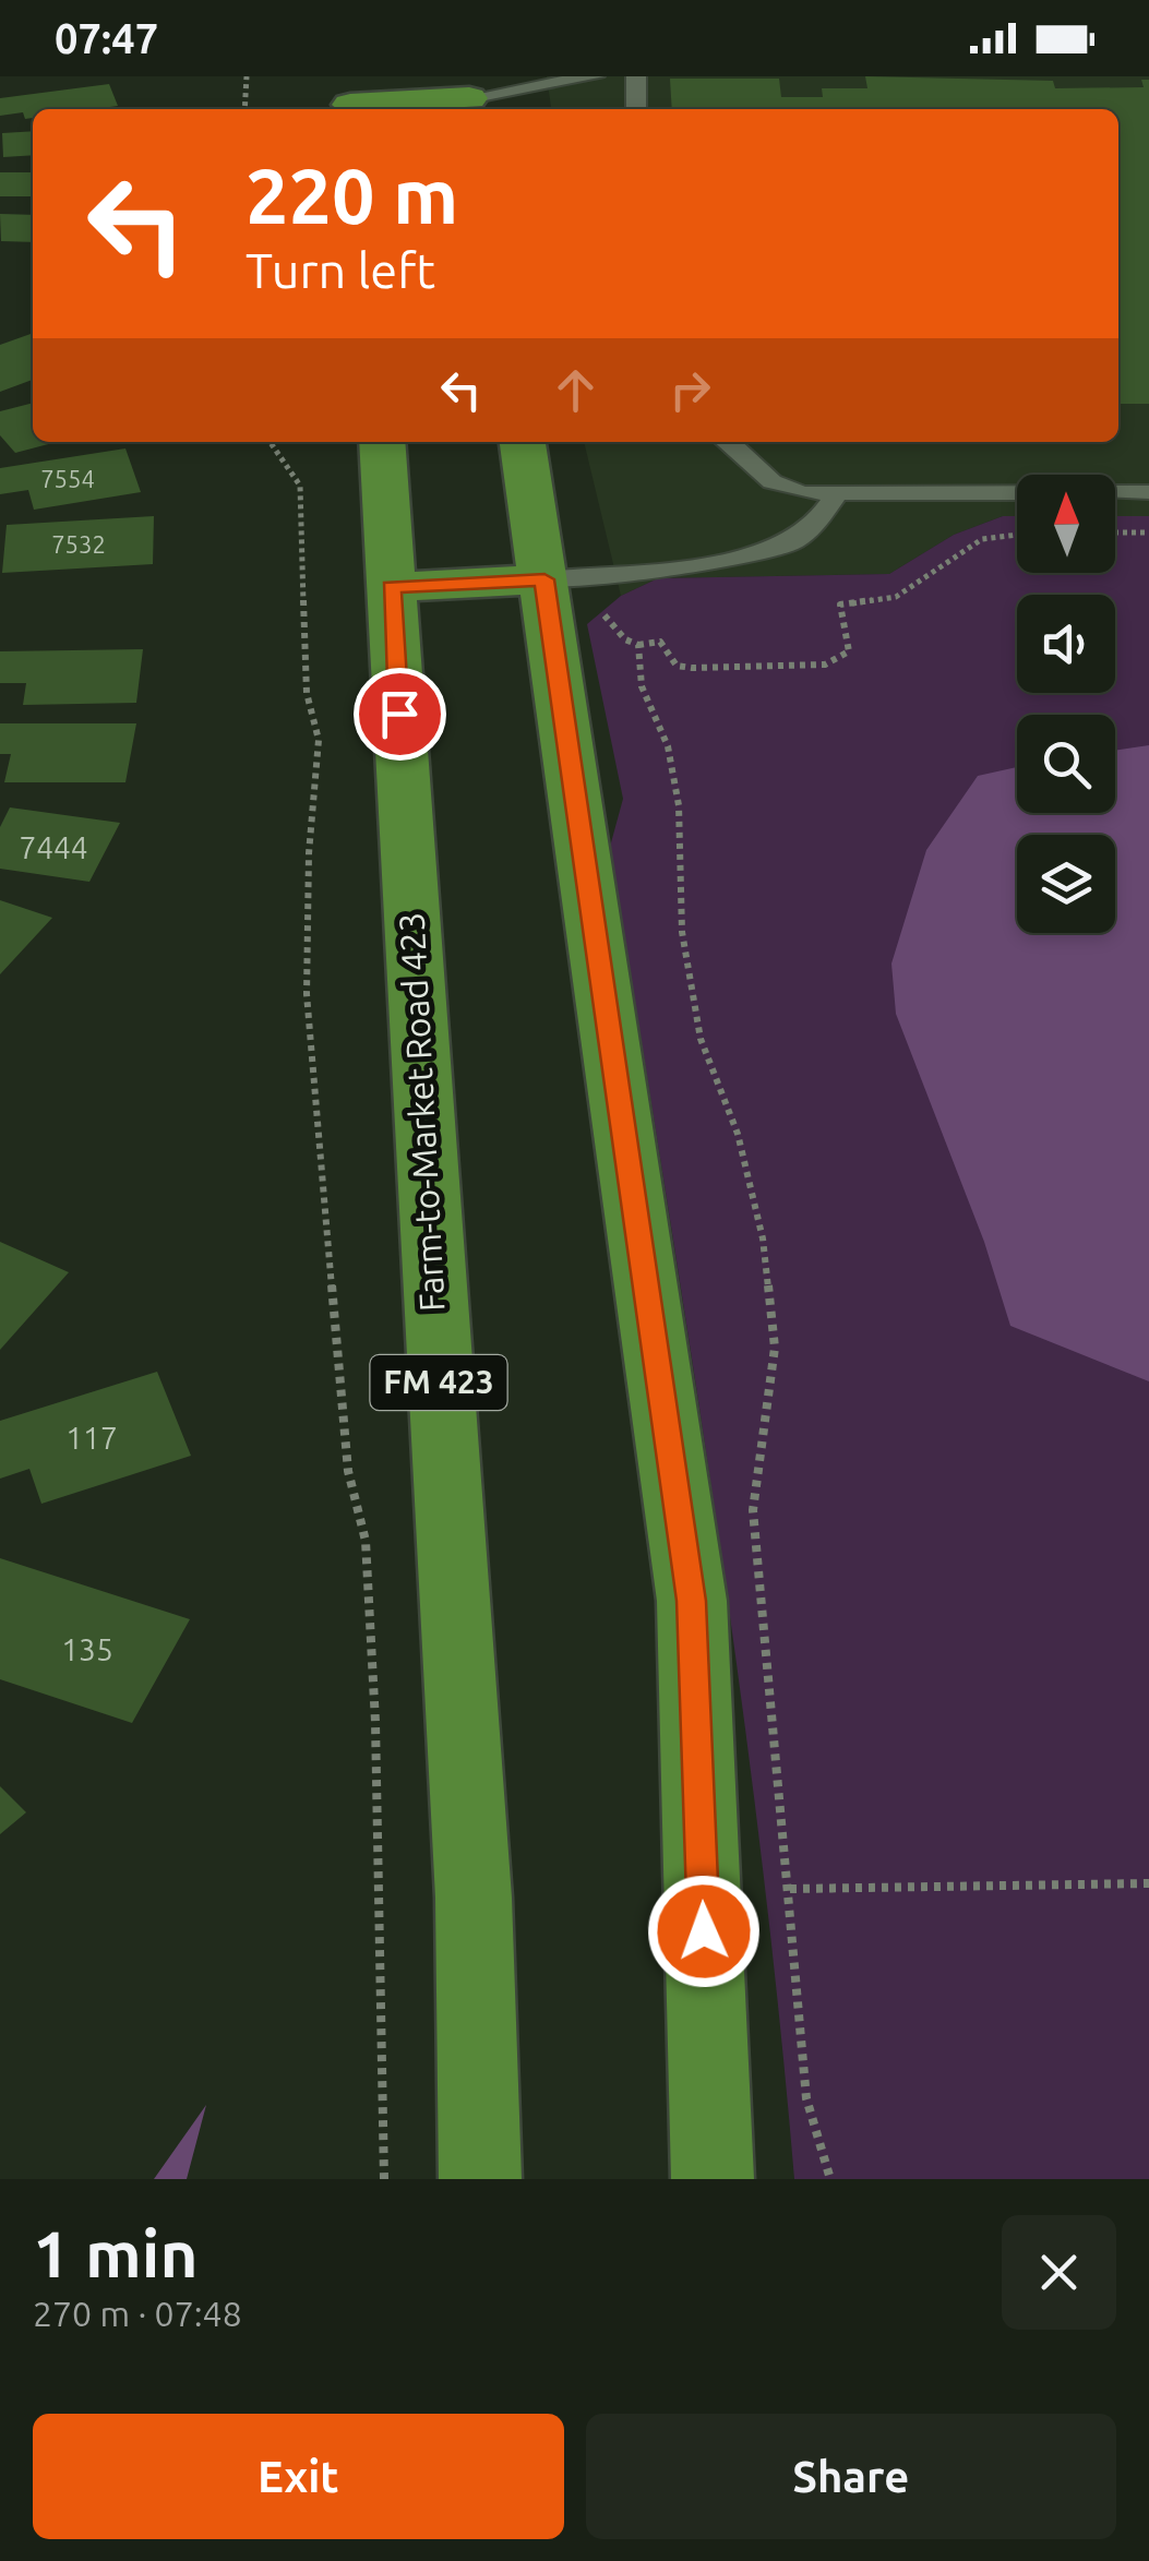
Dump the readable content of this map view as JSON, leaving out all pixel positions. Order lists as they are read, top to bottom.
{
  "streets": {
    "main road": ["Farm-to-Market Road 423", "FM 423"]
  },
  "house_numbers": [
    "7554",
    "7532",
    "7444",
    "117",
    "135"
  ],
  "north": "top",
  "page": {
    "status": "07:47",
    "turn": ["220 m", "Turn left"],
    "heading": ["1 min", "270 m · 07:48"],
    "buttons": ["Exit", "Share"]
  }
}
